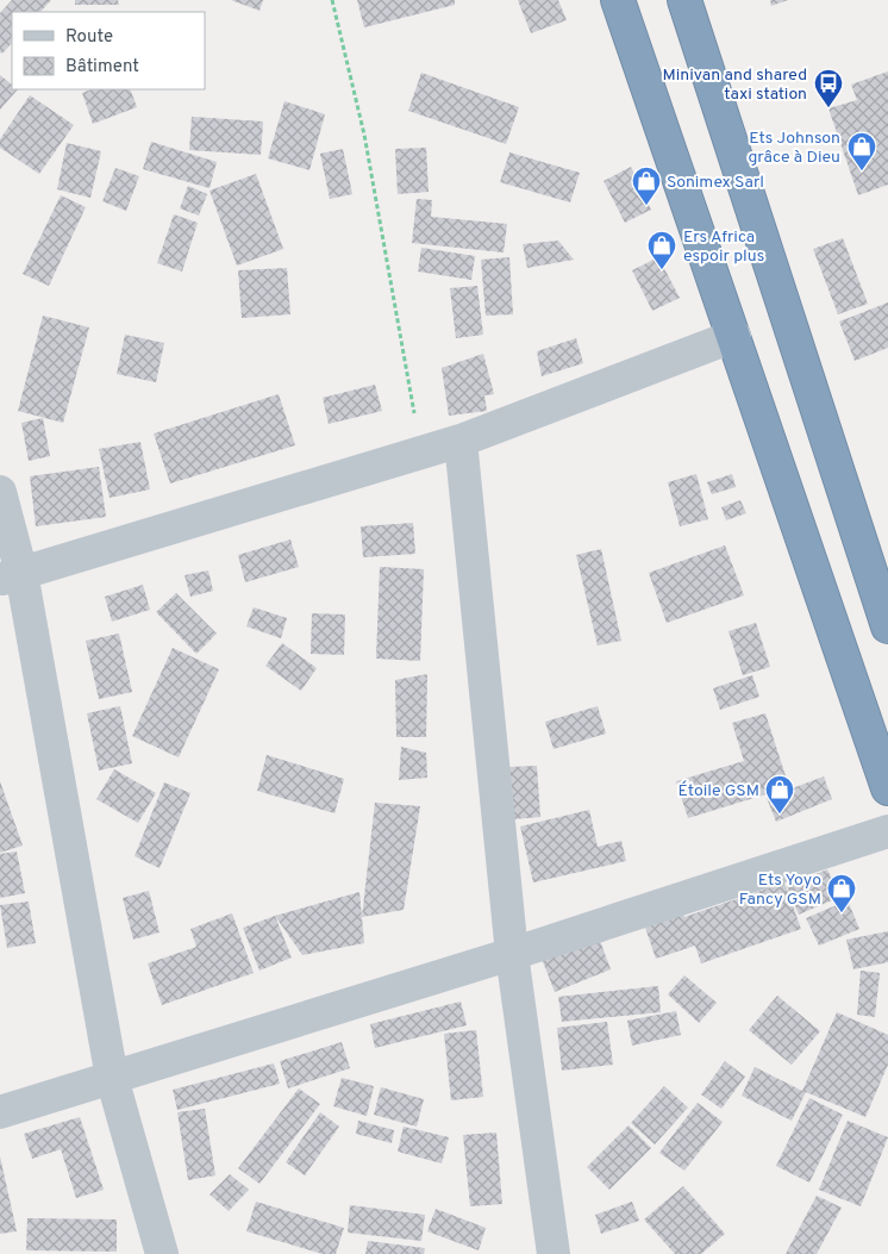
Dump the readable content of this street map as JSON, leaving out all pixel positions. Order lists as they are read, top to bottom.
{
  "places": {
    "bus stop": ["Minivan and shared taxi station"],
    "shop": [
      "Ets Johnson grâce à Dieu",
      "Sonimex Sarl",
      "Ers Africa espoir plus",
      "Étoile GSM",
      "Ets Yoyo Fancy GSM"
    ]
  },
  "legend": ["Route", "Bâtiment"]
}
